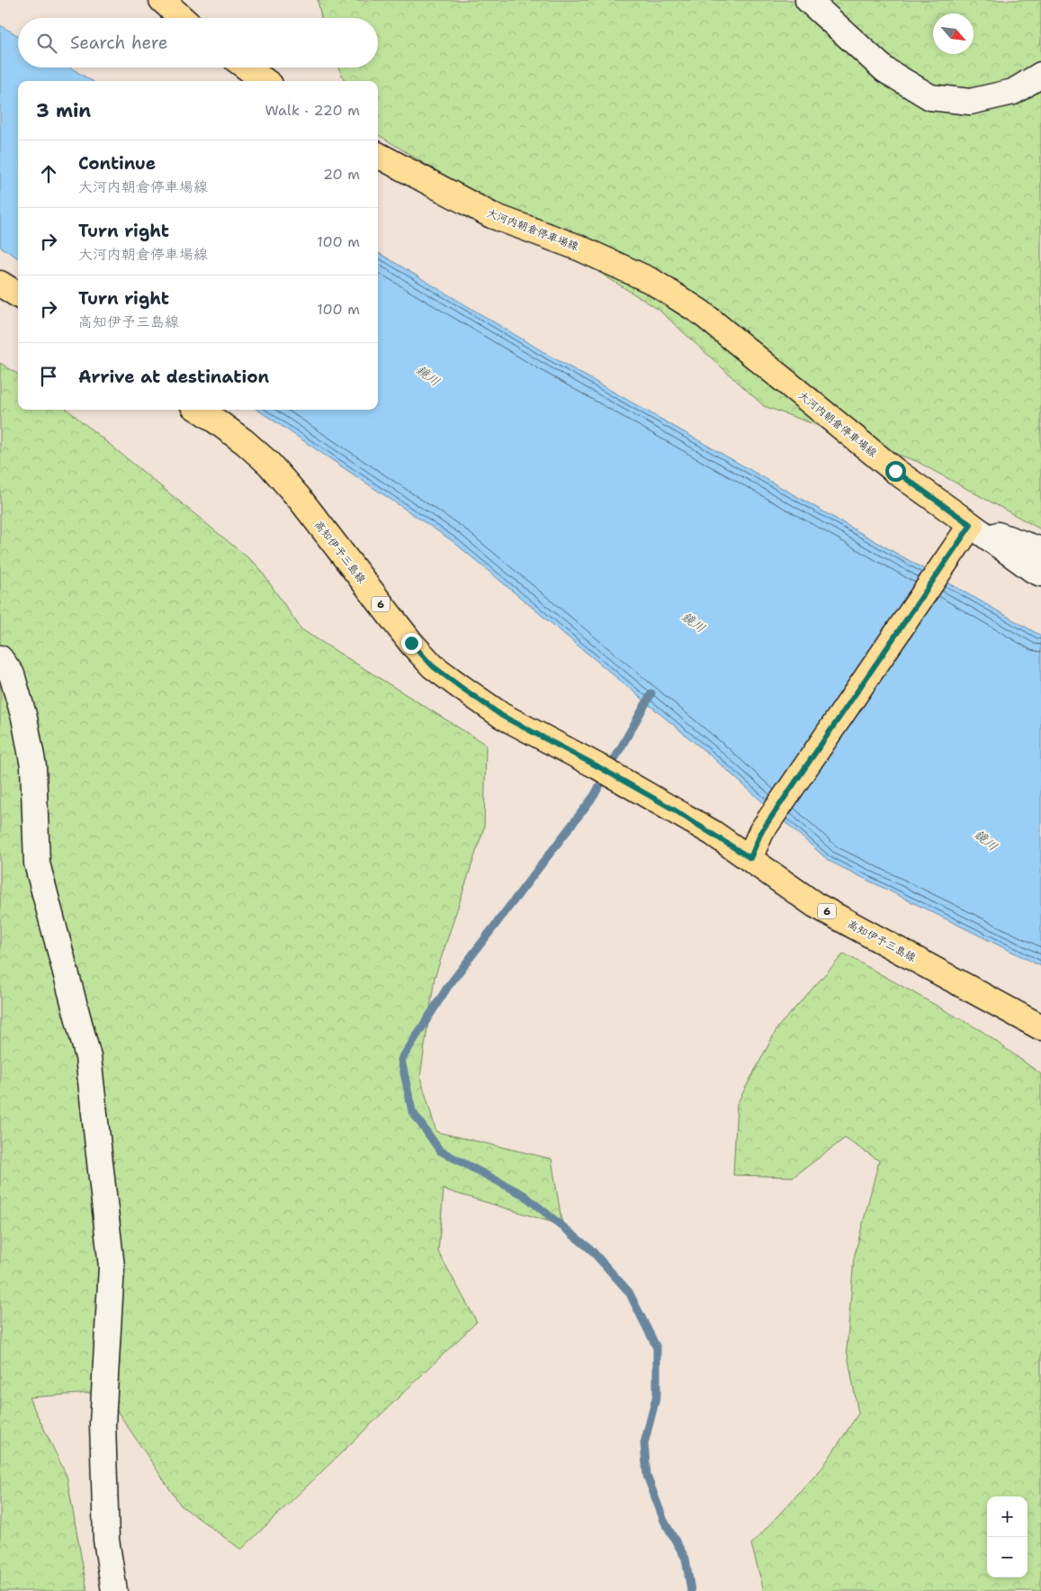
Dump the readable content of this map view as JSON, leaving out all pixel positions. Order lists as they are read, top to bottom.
{
  "streets": {
    "main road": ["大河内朝倉停車場線", "高知伊予三島線", "6"]
  },
  "water": ["鏡川"],
  "north": "bottom right",
  "page": {
    "search": "Search here",
    "heading": ["3 min", "Walk · 220 m"],
    "list": [
      ["Continue", "大河内朝倉停車場線", "20 m"],
      ["Turn right", "大河内朝倉停車場線", "100 m"],
      ["Turn right", "高知伊予三島線", "100 m"],
      "Arrive at destination"
    ],
    "map_buttons": ["+", "−"]
  }
}
